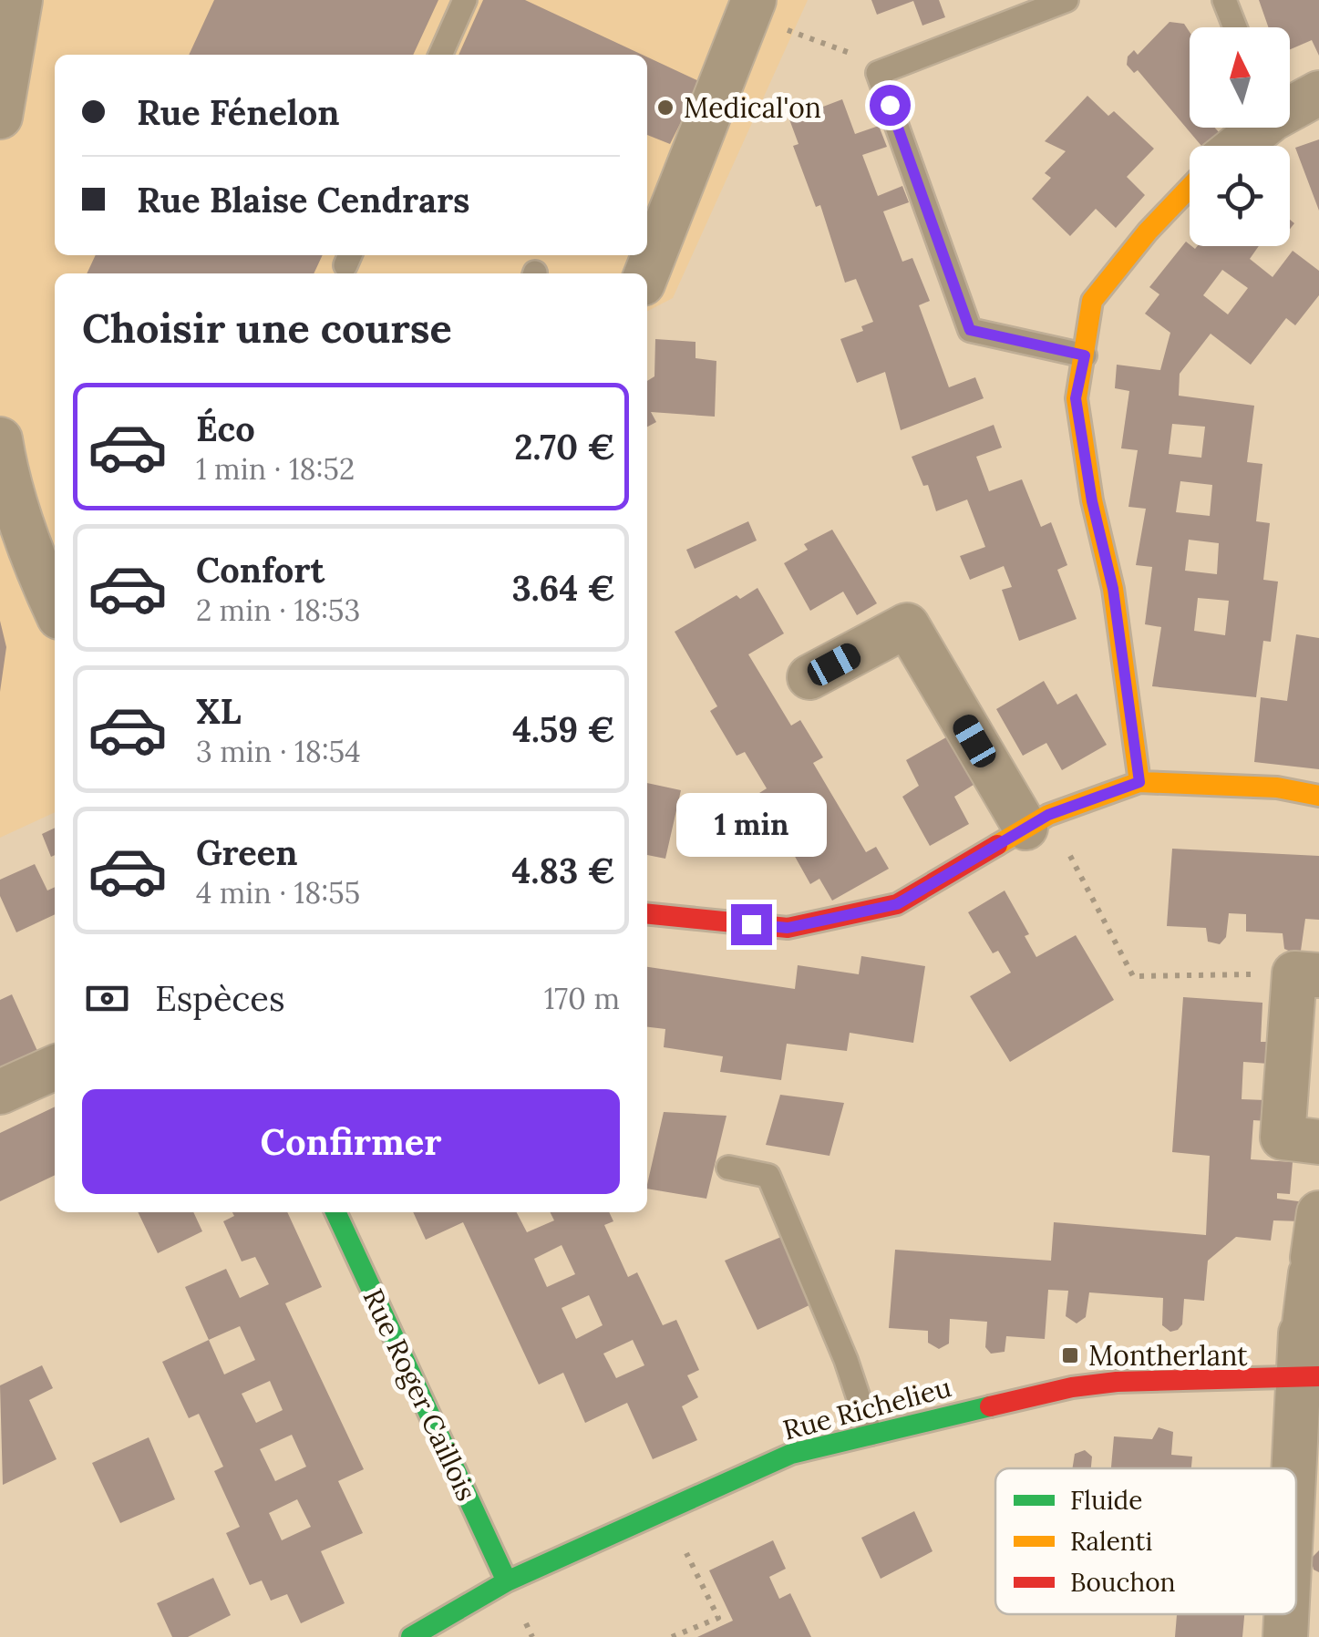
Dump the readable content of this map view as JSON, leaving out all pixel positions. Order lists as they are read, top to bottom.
{
  "streets": {
    "street": ["Rue Roger Caillois", "Rue Richelieu"]
  },
  "crossings": [
    ["Rue Roger Caillois", "Rue Richelieu"]
  ],
  "places": {
    "other": ["Medical'on"],
    "transit": ["Montherlant"]
  },
  "legend": ["Fluide", "Ralenti", "Bouchon"],
  "north": "top",
  "page": {
    "banner": ["Rue Fénelon", "Rue Blaise Cendrars"],
    "heading": "Choisir une course",
    "list": [
      {
        "name": "Éco",
        "note": "1 min · 18:52",
        "value": "2.70 €"
      },
      {
        "name": "Confort",
        "note": "2 min · 18:53",
        "value": "3.64 €"
      },
      {
        "name": "XL",
        "note": "3 min · 18:54",
        "value": "4.59 €"
      },
      {
        "name": "Green",
        "note": "4 min · 18:55",
        "value": "4.83 €"
      }
    ],
    "bubble": "1 min",
    "pay": ["Espèces", "170 m"],
    "buttons": "Confirmer"
  }
}
